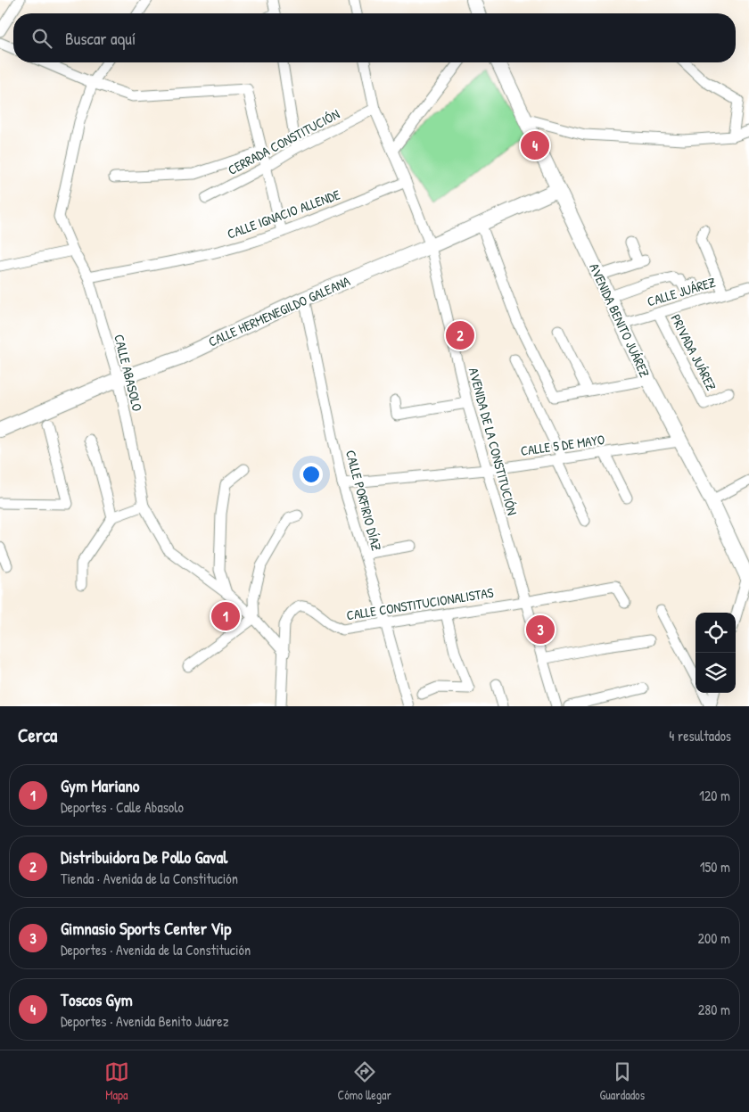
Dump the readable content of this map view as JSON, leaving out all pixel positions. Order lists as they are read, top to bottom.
{
  "streets": {
    "street": [
      "CERRADA CONSTITUCIÓN",
      "CALLE IGNACIO ALLENDE",
      "CALLE JUÁREZ",
      "CALLE HERMENEGILDO GALEANA",
      "AVENIDA BENITO JUÁREZ",
      "PRIVADA JUÁREZ",
      "CALLE ABASOLO",
      "AVENIDA DE LA CONSTITUCIÓN",
      "CALLE 5 DE MAYO",
      "CALLE PORFIRIO DÍAZ",
      "CALLE CONSTITUCIONALISTAS"
    ]
  },
  "crossings": [
    ["CERRADA CONSTITUCIÓN", "AVENIDA DE LA CONSTITUCIÓN"],
    ["CALLE IGNACIO ALLENDE", "CALLE ABASOLO"],
    ["CALLE IGNACIO ALLENDE", "AVENIDA DE LA CONSTITUCIÓN"],
    ["CALLE JUÁREZ", "AVENIDA BENITO JUÁREZ"],
    ["CALLE JUÁREZ", "PRIVADA JUÁREZ"],
    ["CALLE HERMENEGILDO GALEANA", "AVENIDA BENITO JUÁREZ"],
    ["CALLE HERMENEGILDO GALEANA", "CALLE ABASOLO"],
    ["CALLE HERMENEGILDO GALEANA", "AVENIDA DE LA CONSTITUCIÓN"],
    ["CALLE HERMENEGILDO GALEANA", "CALLE PORFIRIO DÍAZ"],
    ["AVENIDA BENITO JUÁREZ", "CALLE 5 DE MAYO"],
    ["CALLE ABASOLO", "CALLE CONSTITUCIONALISTAS"],
    ["AVENIDA DE LA CONSTITUCIÓN", "CALLE 5 DE MAYO"],
    ["AVENIDA DE LA CONSTITUCIÓN", "CALLE CONSTITUCIONALISTAS"],
    ["CALLE 5 DE MAYO", "CALLE PORFIRIO DÍAZ"],
    ["CALLE PORFIRIO DÍAZ", "CALLE CONSTITUCIONALISTAS"]
  ],
  "page": {
    "search": "Buscar aquí",
    "pins": [
      "4",
      "2",
      "1",
      "3"
    ],
    "heading": ["Cerca", "4 resultados"],
    "list": [
      {
        "mark": "1",
        "name": "Gym Mariano",
        "note": "Deportes · Calle Abasolo",
        "value": "120 m"
      },
      {
        "mark": "2",
        "name": "Distribuidora De Pollo Gaval",
        "note": "Tienda · Avenida de la Constitución",
        "value": "150 m"
      },
      {
        "mark": "3",
        "name": "Gimnasio Sports Center Vip",
        "note": "Deportes · Avenida de la Constitución",
        "value": "200 m"
      },
      {
        "mark": "4",
        "name": "Toscos Gym",
        "note": "Deportes · Avenida Benito Juárez",
        "value": "280 m"
      }
    ],
    "nav": ["Mapa", "Cómo llegar", "Guardados"]
  }
}
